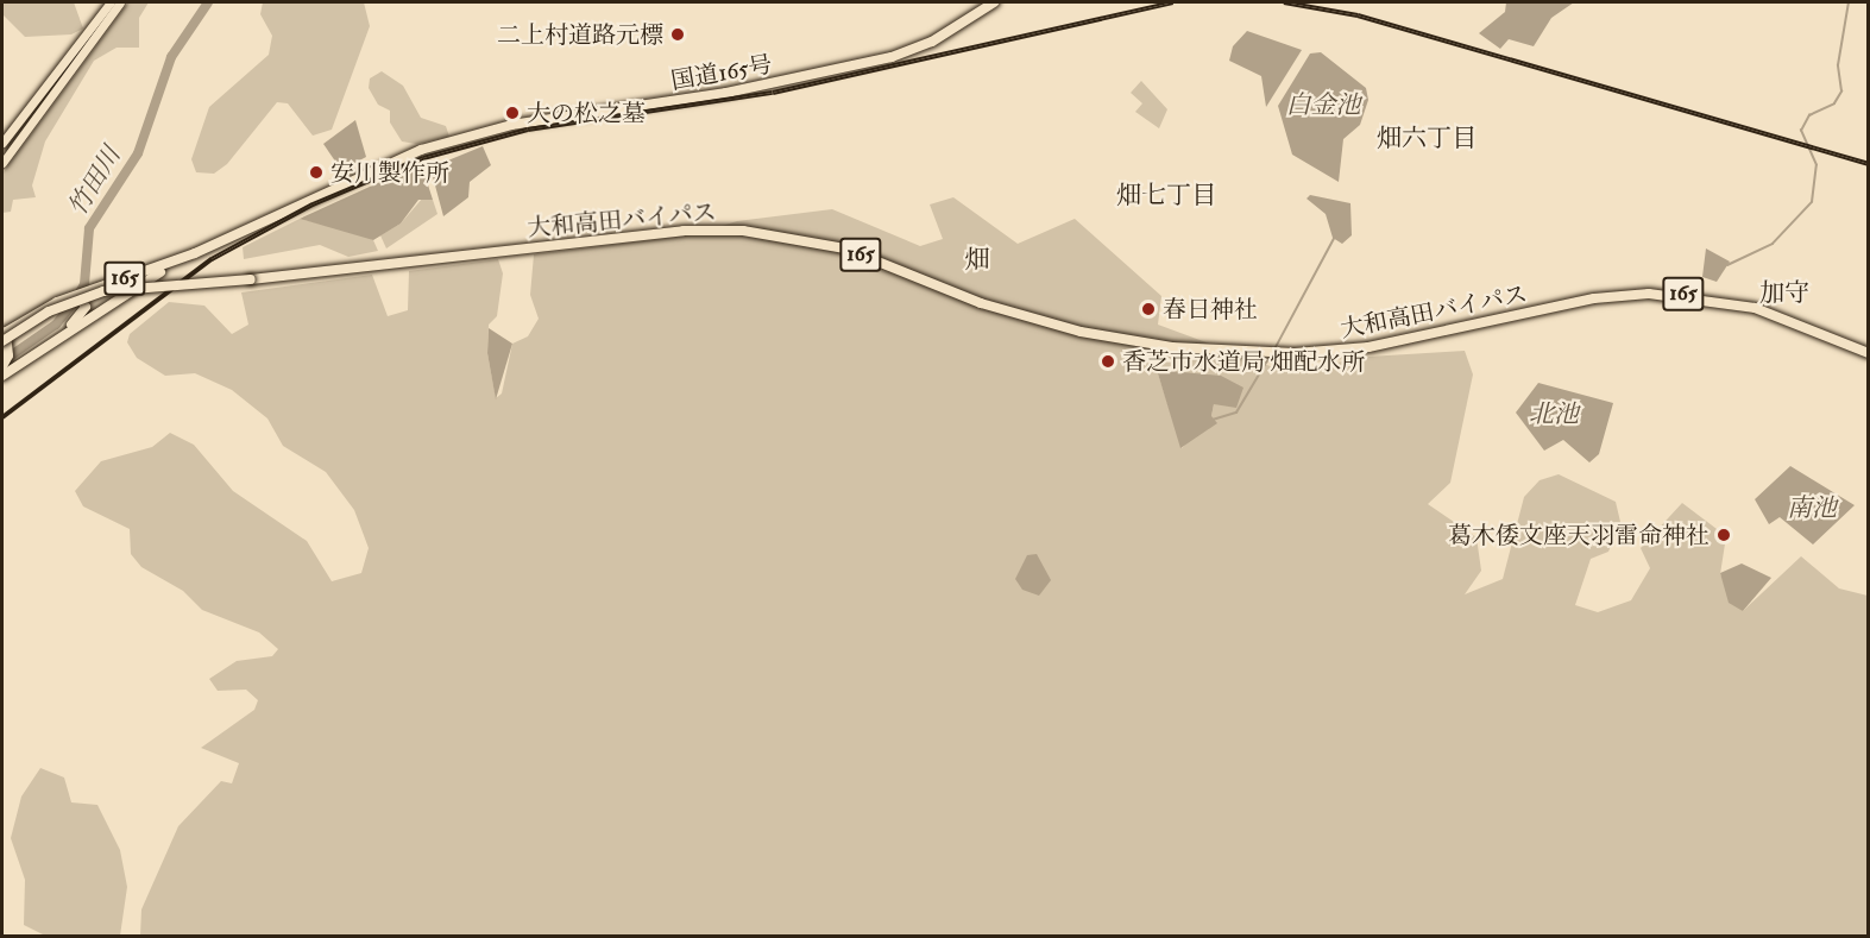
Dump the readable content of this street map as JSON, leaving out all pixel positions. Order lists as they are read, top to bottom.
{
  "streets": {
    "highway": ["国道165号", "大和高田バイパス", "165"]
  },
  "crossings": [
    ["国道165号", "大和高田バイパス"],
    ["国道165号", "165"]
  ],
  "districts": [
    "畑六丁目",
    "畑七丁目",
    "畑",
    "加守"
  ],
  "water": [
    "白金池",
    "竹田川",
    "北池",
    "南池"
  ],
  "places": [
    "二上村道路元標",
    "大の松之墓",
    "安川製作所",
    "春日神社",
    "香芝市水道局 畑配水所",
    "葛木倭文座天羽雷命神社"
  ]
}
